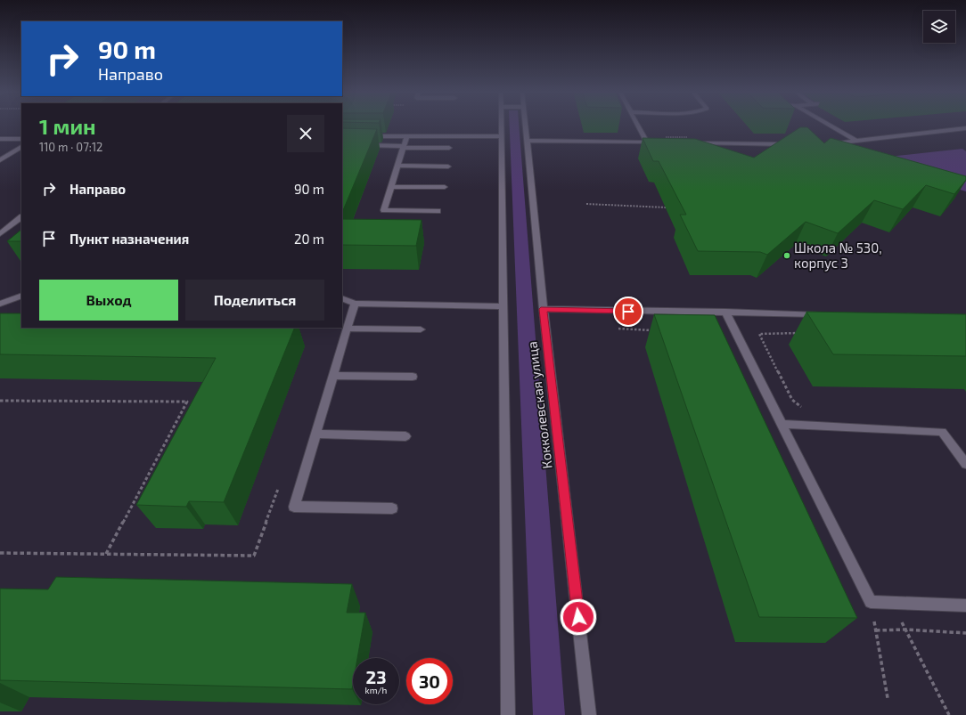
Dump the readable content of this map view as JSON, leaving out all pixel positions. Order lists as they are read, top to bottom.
{
  "streets": {
    "street": ["Кокколевская улица"]
  },
  "places": ["Школа № 530, корпус 3"],
  "page": {
    "turn": ["90 m", "Направо"],
    "heading": ["1 мин", "110 m · 07:12"],
    "list": [
      {
        "name": "Направо",
        "value": "90 m"
      },
      {
        "name": "Пункт назначения",
        "value": "20 m"
      }
    ],
    "buttons": ["Выход", "Поделиться"],
    "speed": "23 km/h",
    "limit": "30"
  }
}
